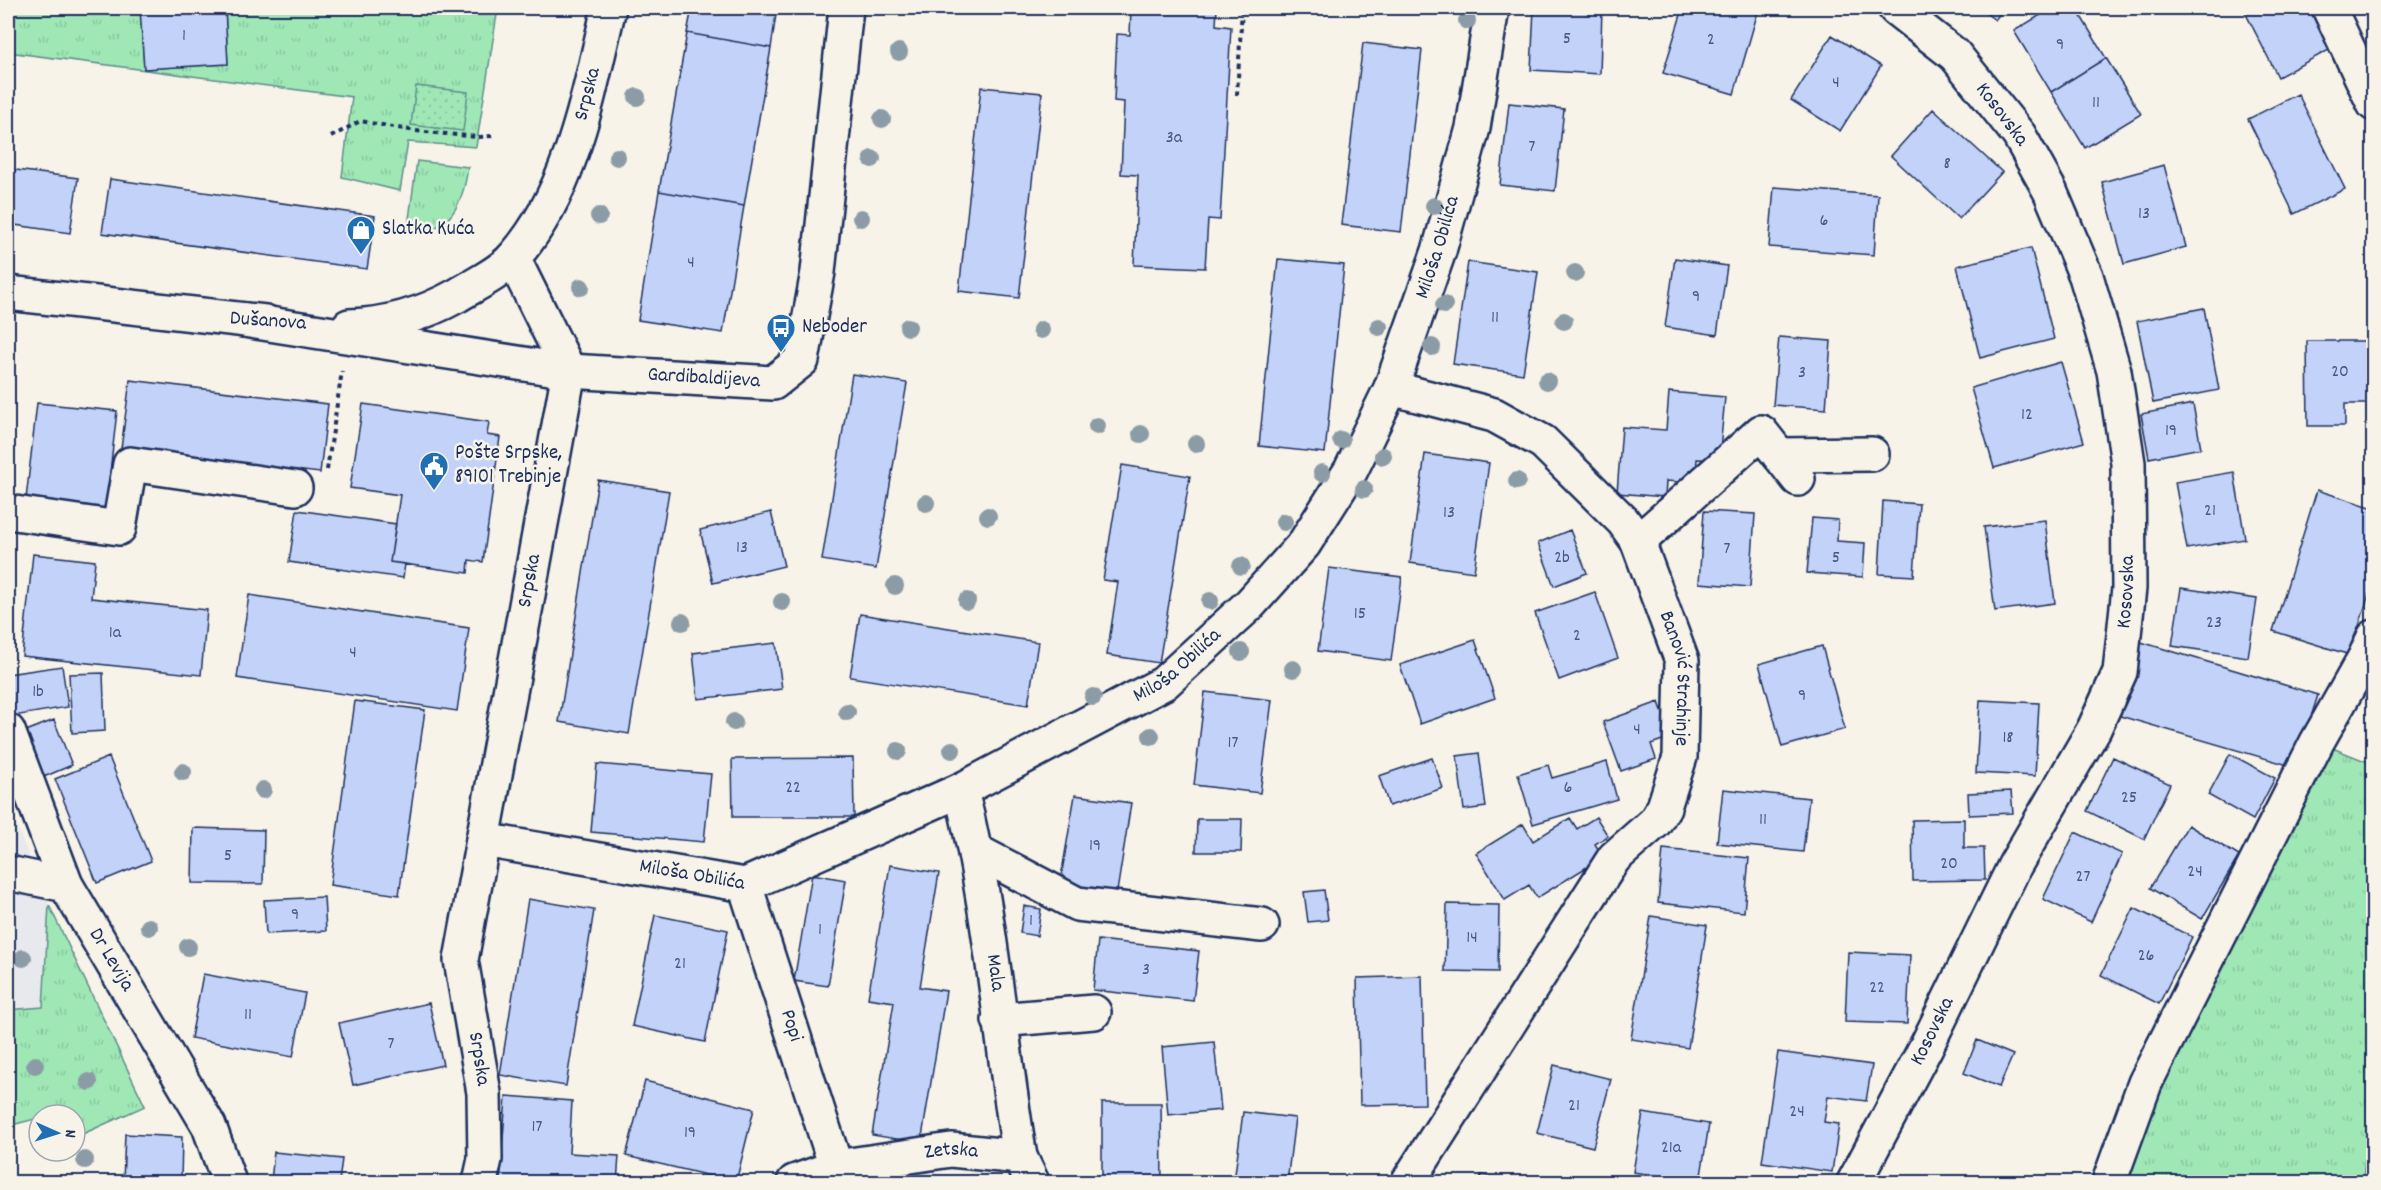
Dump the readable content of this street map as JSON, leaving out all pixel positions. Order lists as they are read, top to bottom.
{
  "streets": {
    "street": [
      "Srpska",
      "Kosovska",
      "Miloša Obilića",
      "Dušanova",
      "Gardibaldijeva",
      "Banović Strahinje",
      "Dr Levija",
      "Mala",
      "Popi",
      "Zetska"
    ]
  },
  "crossings": [
    ["Srpska", "Miloša Obilića"],
    ["Srpska", "Dušanova"],
    ["Srpska", "Gardibaldijeva"],
    ["Miloša Obilića", "Banović Strahinje"],
    ["Miloša Obilića", "Mala"],
    ["Miloša Obilića", "Popi"],
    ["Dušanova", "Gardibaldijeva"],
    ["Mala", "Zetska"],
    ["Popi", "Zetska"]
  ],
  "places": {
    "shop": ["Slatka Kuća"],
    "bus stop": ["Neboder"],
    "public building": ["Pošte Srpske, 89101 Trebinje"]
  },
  "house_numbers": [
    "1",
    "5",
    "2",
    "9",
    "4",
    "11",
    "3a",
    "7",
    "8",
    "13",
    "6",
    "4",
    "9",
    "11",
    "20",
    "3",
    "12",
    "19",
    "21",
    "13",
    "13",
    "7",
    "2b",
    "5",
    "15",
    "23",
    "1a",
    "2",
    "4",
    "1b",
    "9",
    "4",
    "18",
    "17",
    "22",
    "6",
    "25",
    "11",
    "19",
    "5",
    "20",
    "24",
    "27",
    "9",
    "1",
    "1",
    "14",
    "26",
    "21",
    "3",
    "22",
    "11",
    "7",
    "21",
    "24",
    "17",
    "19",
    "21a"
  ],
  "north": "right"
}
